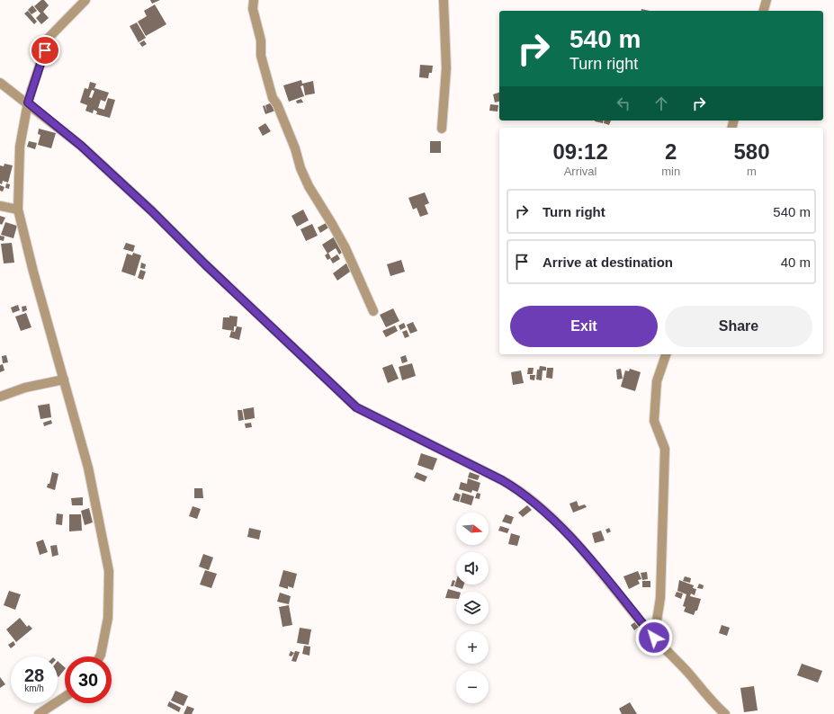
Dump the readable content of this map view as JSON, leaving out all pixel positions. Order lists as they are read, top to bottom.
{
  "north": "right",
  "page": {
    "turn": ["540 m", "Turn right"],
    "eta": [
      "09:12",
      "Arrival",
      "2",
      "min",
      "580",
      "m"
    ],
    "list": [
      {
        "name": "Turn right",
        "value": "540 m"
      },
      {
        "name": "Arrive at destination",
        "value": "40 m"
      }
    ],
    "buttons": ["Exit", "Share"],
    "map_buttons": ["+", "−"],
    "speed": "28 km/h",
    "limit": "30"
  }
}
